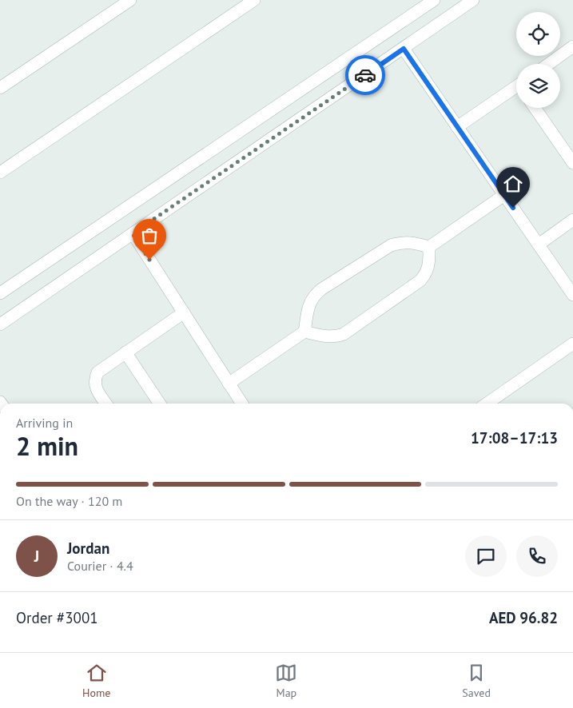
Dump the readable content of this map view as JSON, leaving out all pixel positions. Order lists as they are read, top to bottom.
{
  "page": {
    "heading": ["2 min", "Arriving in", "17:08–17:13"],
    "panel": [
      "Jordan",
      "Courier · 4.4",
      "Order #3001",
      "AED 96.82"
    ],
    "bar": "On the way · 120 m",
    "round": "J",
    "tabs": ["Home", "Map", "Saved"]
  }
}
